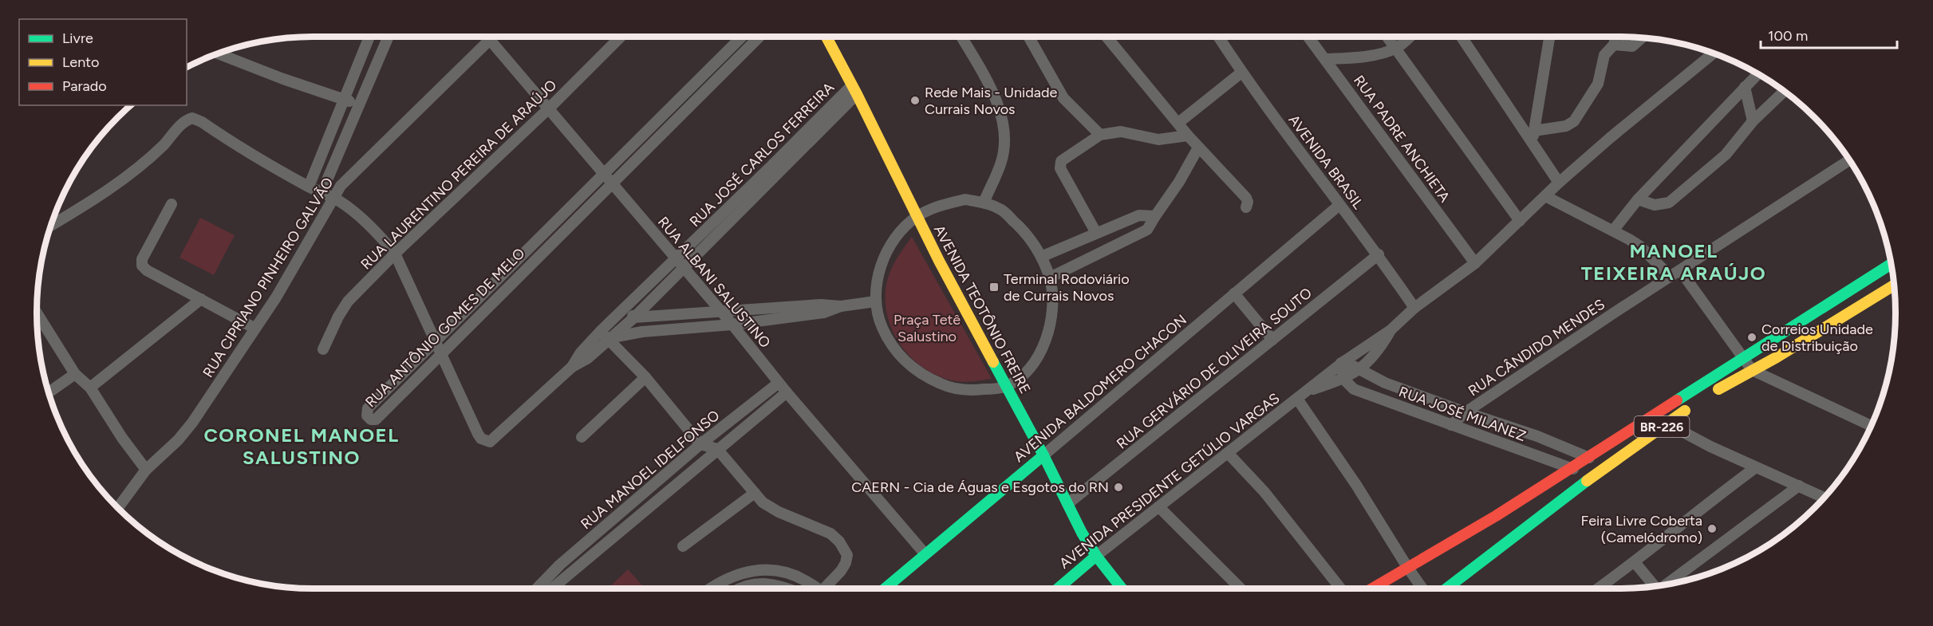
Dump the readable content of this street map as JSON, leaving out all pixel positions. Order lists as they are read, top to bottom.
{
  "streets": {
    "main road": [
      "AVENIDA TEOTÔNIO FREIRE",
      "AVENIDA BALDOMERO CHACON",
      "BR-226",
      "AVENIDA PRESIDENTE GETÚLIO VARGAS"
    ],
    "street": [
      "RUA PADRE ANCHIETA",
      "RUA JOSÉ CARLOS FERREIRA",
      "AVENIDA BRASIL",
      "RUA LAURENTINO PEREIRA DE ARAÚJO",
      "RUA CIPRIANO PINHEIRO GALVÃO",
      "RUA ALBANI SALUSTINO",
      "RUA ANTÔNIO GOMES DE MELO",
      "RUA CÂNDIDO MENDES",
      "RUA GERVÁRIO DE OLIVEIRA SOUTO",
      "RUA JOSÉ MILANEZ",
      "RUA MANOEL IDELFONSO"
    ]
  },
  "crossings": [
    ["RUA PADRE ANCHIETA", "AVENIDA PRESIDENTE GETÚLIO VARGAS"],
    ["RUA JOSÉ CARLOS FERREIRA", "RUA ALBANI SALUSTINO"],
    ["RUA JOSÉ CARLOS FERREIRA", "AVENIDA TEOTÔNIO FREIRE"],
    ["RUA JOSÉ CARLOS FERREIRA", "RUA ANTÔNIO GOMES DE MELO"],
    ["AVENIDA BRASIL", "RUA GERVÁRIO DE OLIVEIRA SOUTO"],
    ["AVENIDA BRASIL", "AVENIDA BALDOMERO CHACON"],
    ["AVENIDA BRASIL", "AVENIDA PRESIDENTE GETÚLIO VARGAS"],
    ["RUA LAURENTINO PEREIRA DE ARAÚJO", "RUA ALBANI SALUSTINO"],
    ["RUA CIPRIANO PINHEIRO GALVÃO", "RUA ALBANI SALUSTINO"],
    ["RUA ALBANI SALUSTINO", "RUA ANTÔNIO GOMES DE MELO"],
    ["RUA ALBANI SALUSTINO", "AVENIDA BALDOMERO CHACON"],
    ["RUA ALBANI SALUSTINO", "RUA MANOEL IDELFONSO"],
    ["AVENIDA TEOTÔNIO FREIRE", "RUA GERVÁRIO DE OLIVEIRA SOUTO"],
    ["AVENIDA TEOTÔNIO FREIRE", "AVENIDA BALDOMERO CHACON"],
    ["AVENIDA TEOTÔNIO FREIRE", "AVENIDA PRESIDENTE GETÚLIO VARGAS"],
    ["RUA CÂNDIDO MENDES", "RUA JOSÉ MILANEZ"],
    ["RUA JOSÉ MILANEZ", "BR-226"],
    ["RUA JOSÉ MILANEZ", "AVENIDA PRESIDENTE GETÚLIO VARGAS"]
  ],
  "districts": ["MANOEL TEIXEIRA ARAÚJO", "CORONEL MANOEL SALUSTINO"],
  "parks": ["Praça Tetê Salustino"],
  "places": {
    "other": [
      "Rede Mais - Unidade Currais Novos",
      "Correios Unidade de Distribuição",
      "CAERN - Cia de Águas e Esgotos do RN",
      "Feira Livre Coberta (Camelódromo)"
    ],
    "transit": ["Terminal Rodoviário de Currais Novos"]
  },
  "legend": ["Livre", "Lento", "Parado"],
  "scale_bar": "100 m"
}
